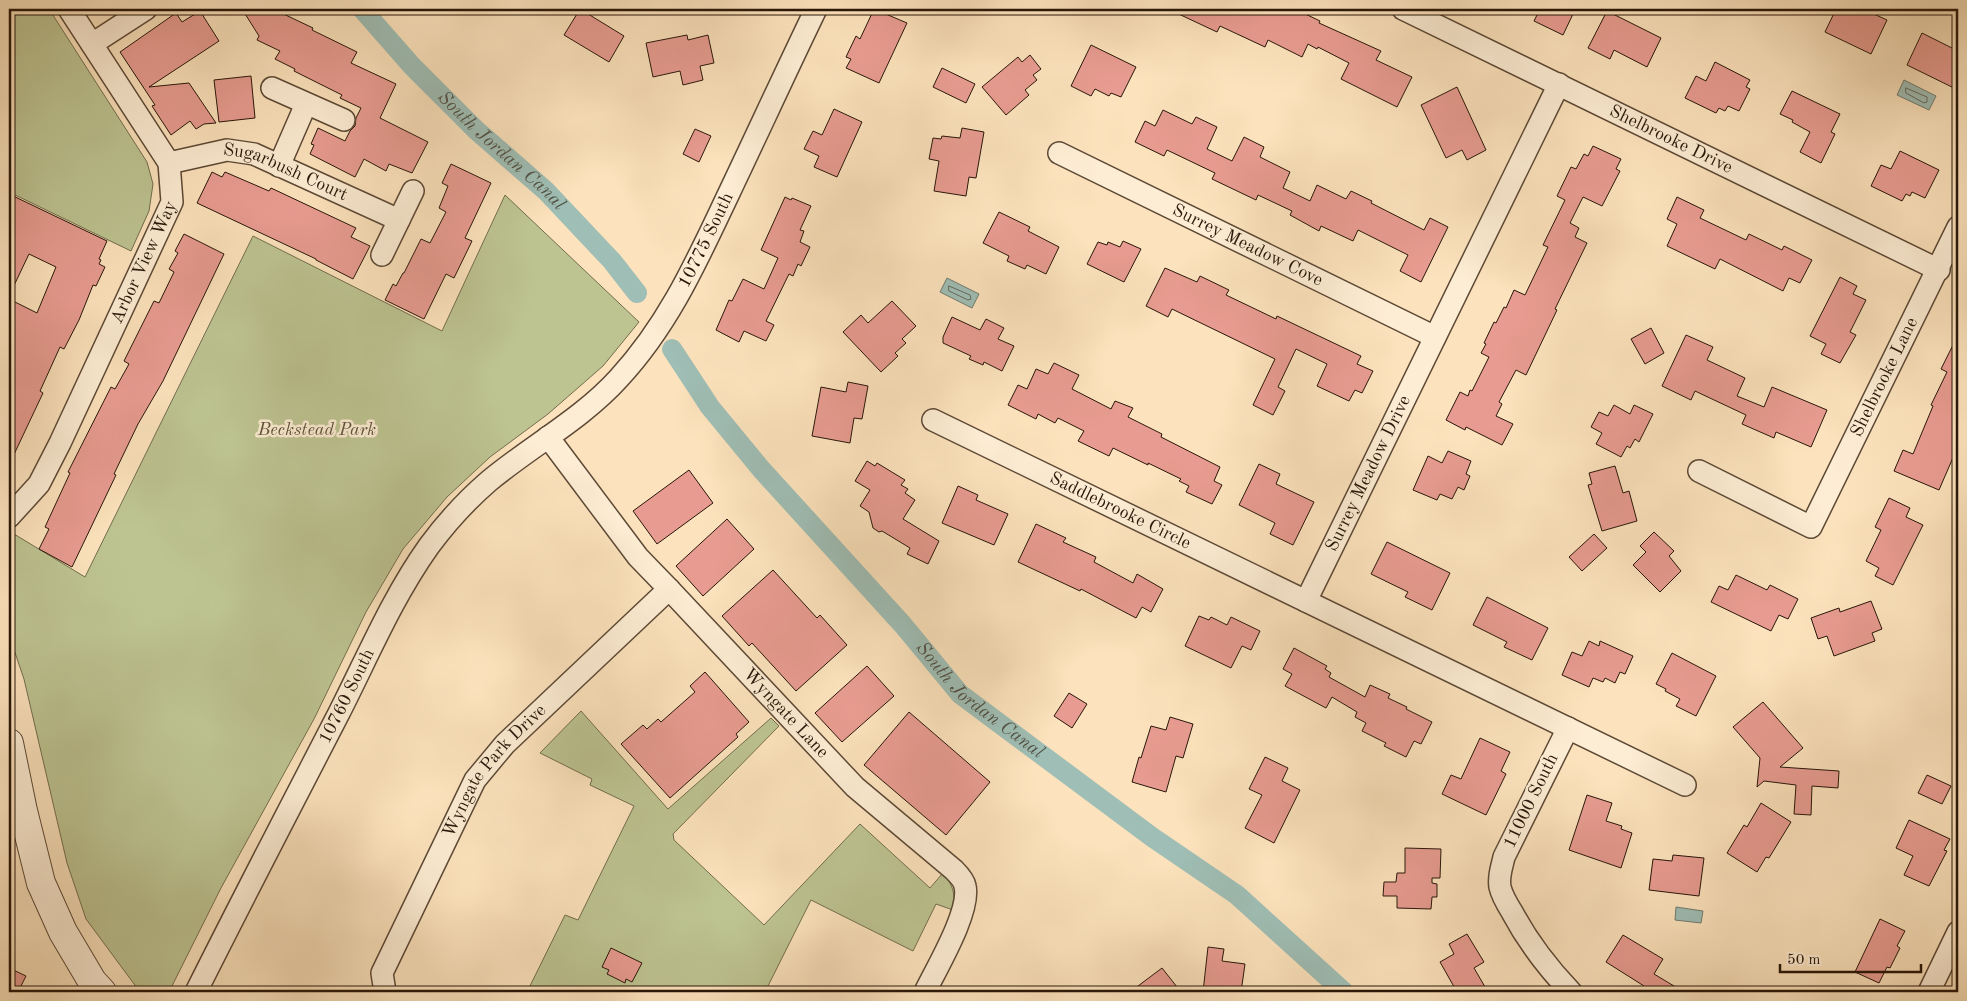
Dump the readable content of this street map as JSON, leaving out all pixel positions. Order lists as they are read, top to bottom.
{
  "streets": {
    "street": [
      "Shelbrooke Drive",
      "Sugarbush Court",
      "10775 South",
      "Surrey Meadow Cove",
      "Arbor View Way",
      "Shelbrooke Lane",
      "Surrey Meadow Drive",
      "Saddlebrooke Circle",
      "10760 South",
      "Wyngate Lane",
      "Wyngate Park Drive",
      "11000 South"
    ]
  },
  "crossings": [
    ["Shelbrooke Drive", "Shelbrooke Lane"],
    ["Shelbrooke Drive", "Surrey Meadow Drive"],
    ["Sugarbush Court", "Arbor View Way"],
    ["10775 South", "10760 South"],
    ["10775 South", "Wyngate Lane"],
    ["Surrey Meadow Cove", "Surrey Meadow Drive"],
    ["Surrey Meadow Drive", "Saddlebrooke Circle"],
    ["10760 South", "Wyngate Lane"],
    ["Wyngate Lane", "Wyngate Park Drive"]
  ],
  "water": ["South Jordan Canal"],
  "parks": ["Beckstead Park"],
  "scale_bar": "50 m"
}
